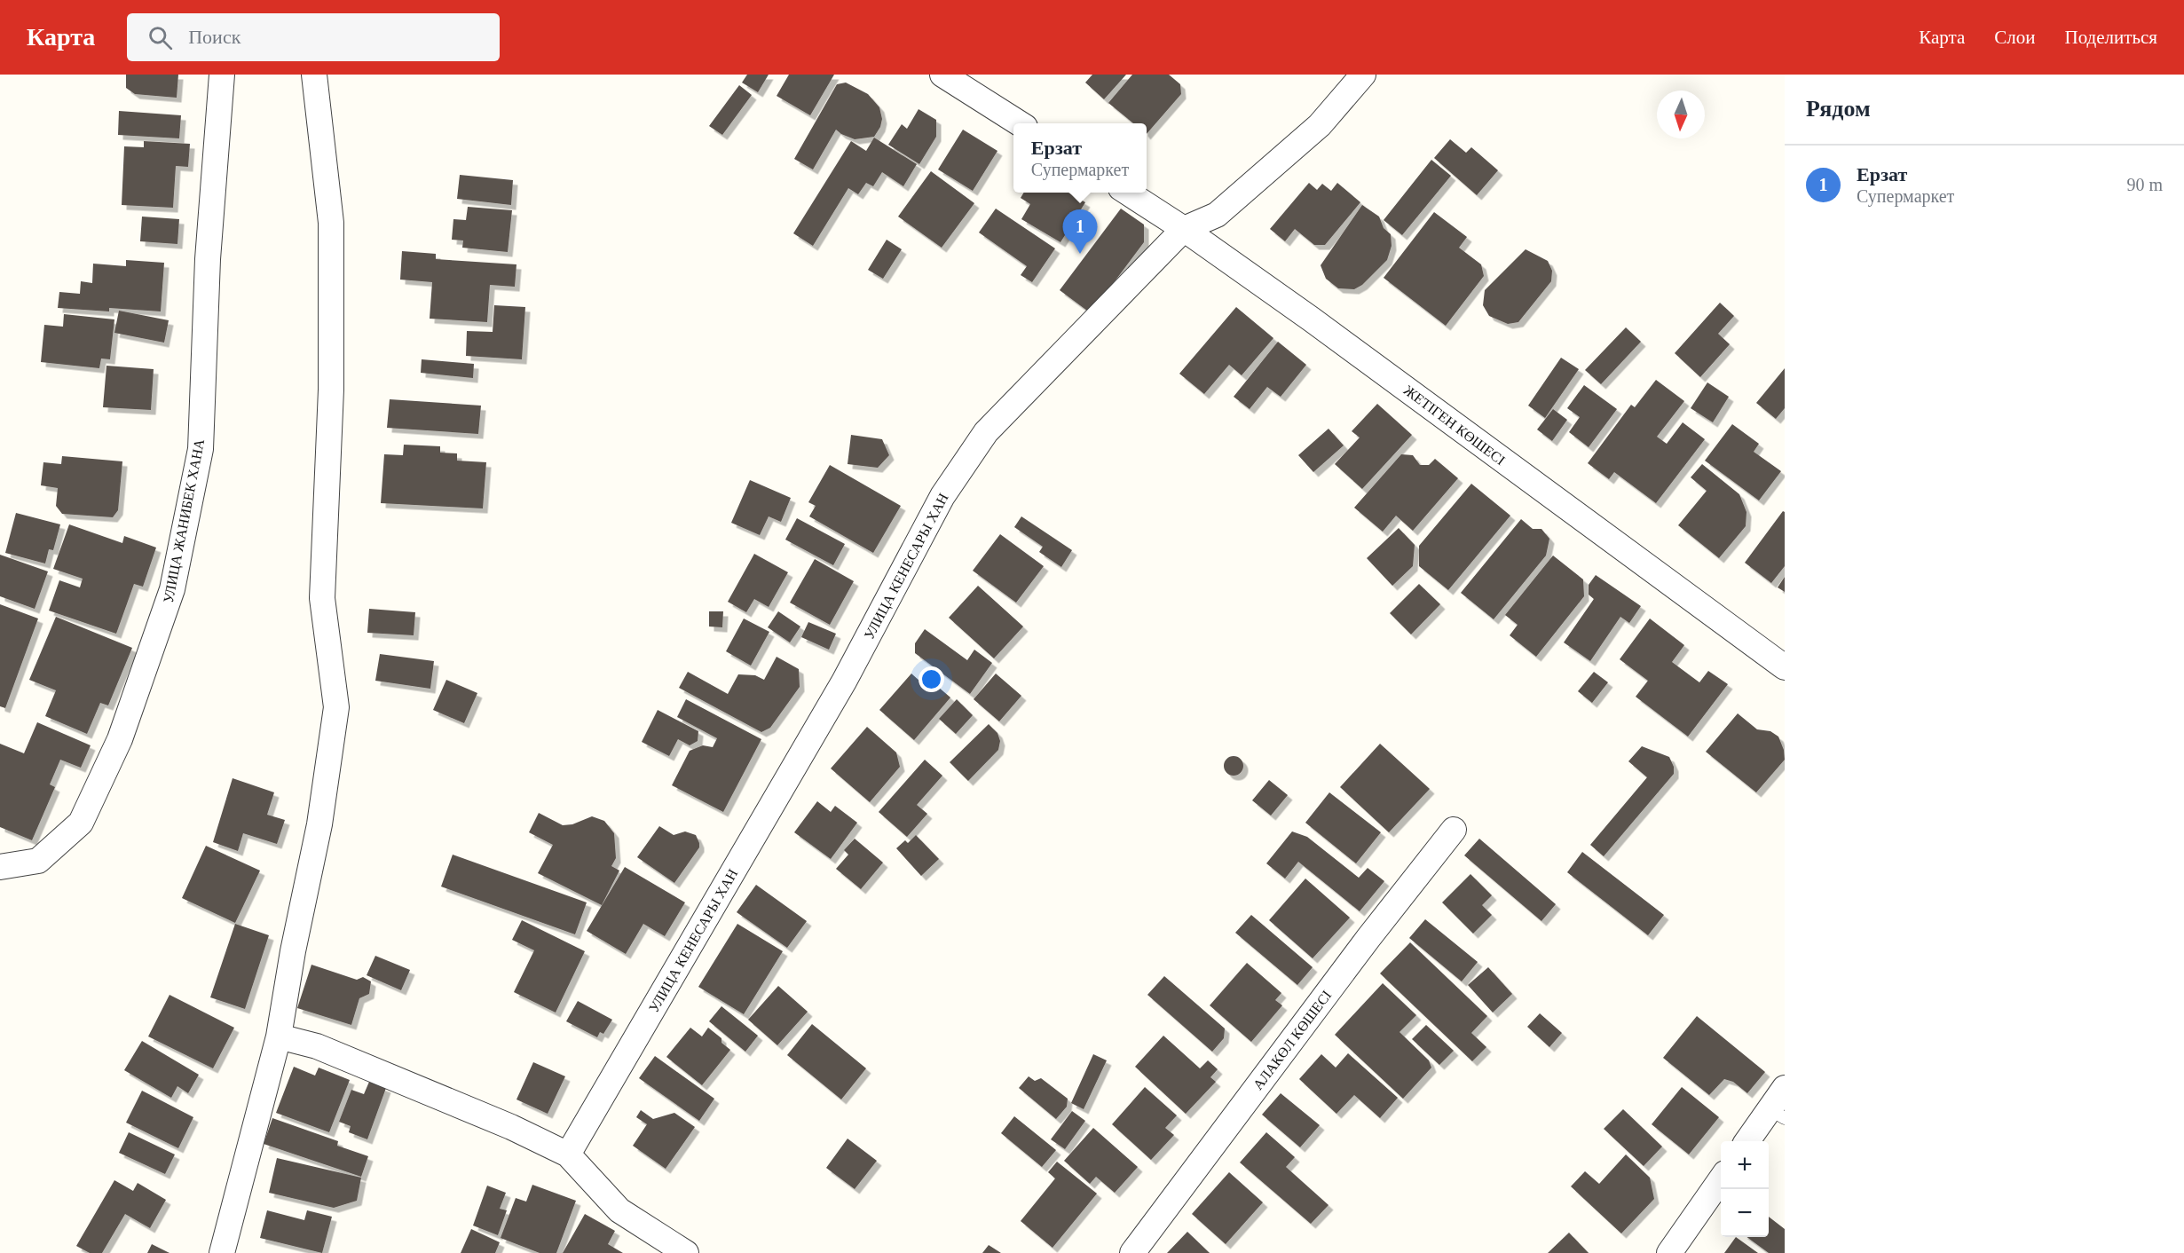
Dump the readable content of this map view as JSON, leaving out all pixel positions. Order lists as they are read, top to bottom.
{
  "streets": {
    "street": [
      "ЖЕТІГЕН КӨШЕСІ",
      "УЛИЦА ЖАНИБЕК ХАНА",
      "УЛИЦА КЕНЕСАРЫ ХАН",
      "АЛАКӨЛ КӨШЕСІ"
    ]
  },
  "crossings": [
    ["ЖЕТІГЕН КӨШЕСІ", "УЛИЦА КЕНЕСАРЫ ХАН"]
  ],
  "north": "bottom",
  "page": {
    "header": "Карта",
    "search": "Поиск",
    "nav": ["Карта", "Слои", "Поделиться"],
    "heading": "Рядом",
    "popup": ["Ерзат", "Супермаркет"],
    "list": [
      {
        "mark": "1",
        "name": "Ерзат",
        "note": "Супермаркет",
        "value": "90 m"
      }
    ],
    "pins": "1",
    "map_buttons": ["+", "−"]
  }
}
